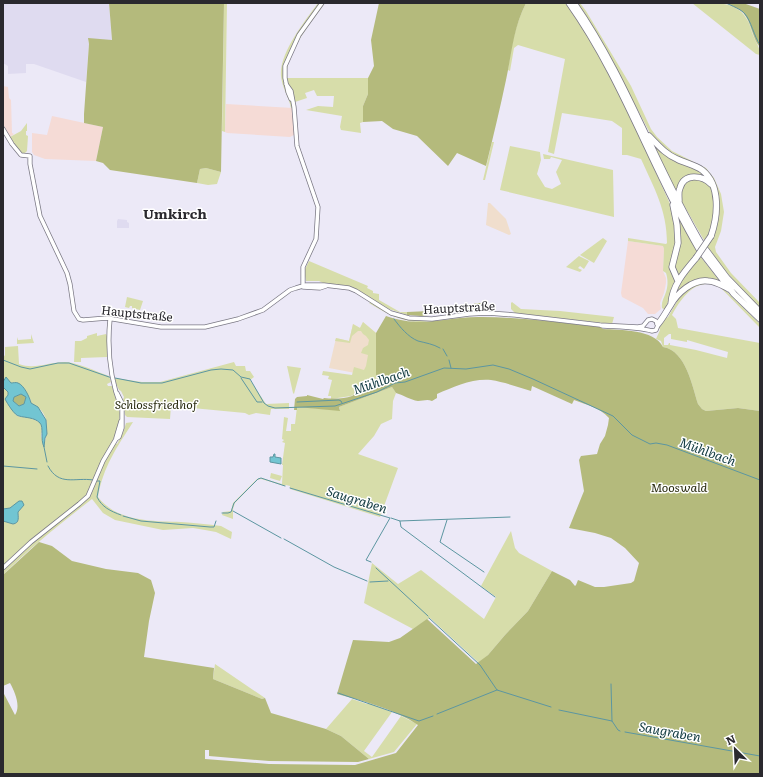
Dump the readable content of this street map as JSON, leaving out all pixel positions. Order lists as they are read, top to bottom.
{
  "streets": {
    "street": ["Hauptstraße"]
  },
  "districts": ["Umkirch"],
  "water": ["Mühlbach", "Saugraben"],
  "parks": ["Schlossfriedhof", "Mooswald"],
  "north": "top left"
}
